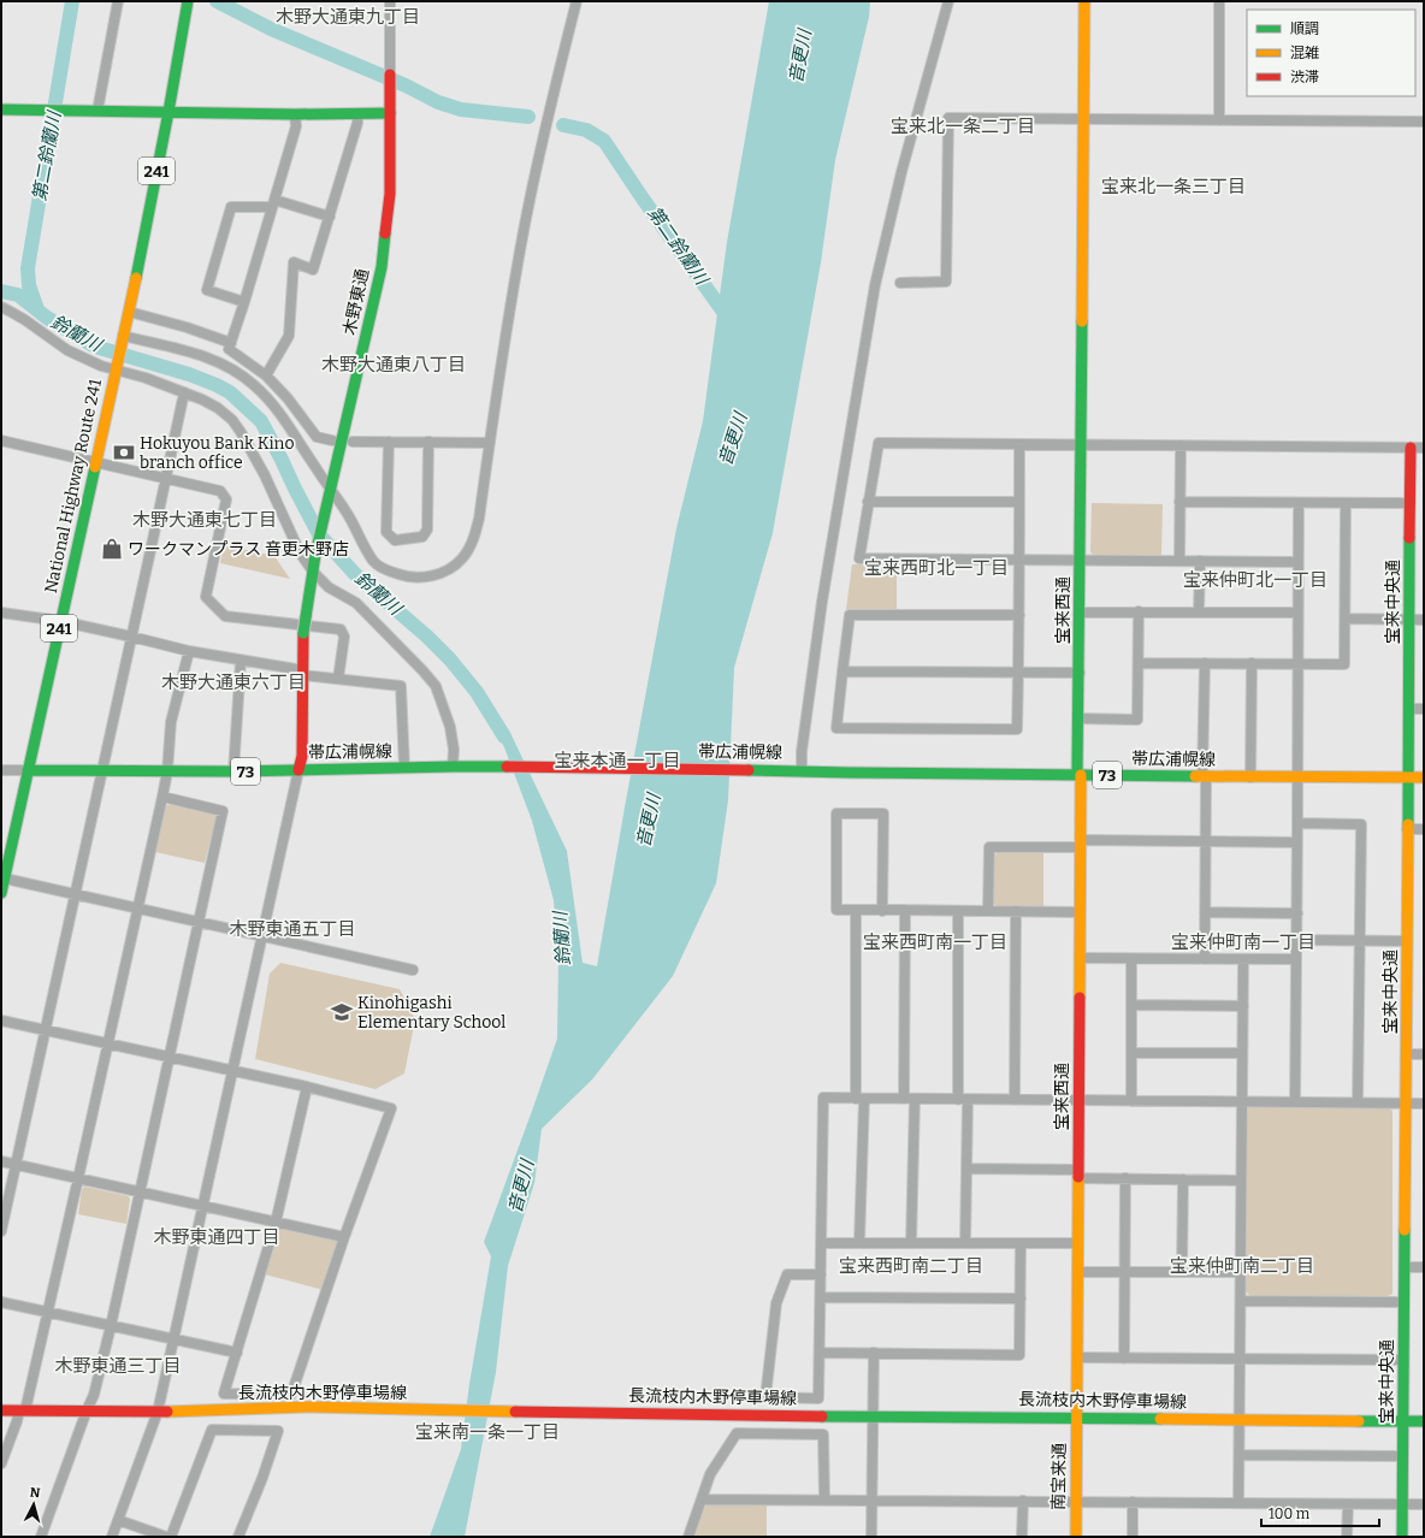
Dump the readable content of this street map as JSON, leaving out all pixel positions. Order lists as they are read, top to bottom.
{
  "streets": {
    "main road": [
      "241",
      "木野東通",
      "National Highway Route 241",
      "宝来中央通",
      "宝来西通",
      "帯広浦幌線",
      "73",
      "長流枝内木野停車場線",
      "南宝来通"
    ]
  },
  "crossings": [
    ["木野東通", "帯広浦幌線"],
    ["National Highway Route 241", "帯広浦幌線"],
    ["宝来中央通", "帯広浦幌線"],
    ["宝来中央通", "長流枝内木野停車場線"],
    ["宝来西通", "帯広浦幌線"],
    ["宝来西通", "長流枝内木野停車場線"],
    ["宝来西通", "南宝来通"],
    ["長流枝内木野停車場線", "南宝来通"]
  ],
  "districts": [
    "木野大通東九丁目",
    "宝来北一条二丁目",
    "宝来北一条三丁目",
    "木野大通東八丁目",
    "木野大通東七丁目",
    "宝来西町北一丁目",
    "宝来仲町北一丁目",
    "木野大通東六丁目",
    "宝来本通一丁目",
    "木野東通五丁目",
    "宝来西町南一丁目",
    "宝来仲町南一丁目",
    "木野東通四丁目",
    "宝来西町南二丁目",
    "宝来仲町南二丁目",
    "木野東通三丁目",
    "宝来南一条一丁目"
  ],
  "water": ["音更川", "第二鈴蘭川", "鈴蘭川"],
  "places": {
    "bank": ["Hokuyou Bank Kino branch office"],
    "shop": ["ワークマンプラス 音更木野店"],
    "school or university": ["Kinohigashi Elementary School"]
  },
  "legend": ["順調", "混雑", "渋滞"],
  "scale_bar": "100 m",
  "north": "top"
}
